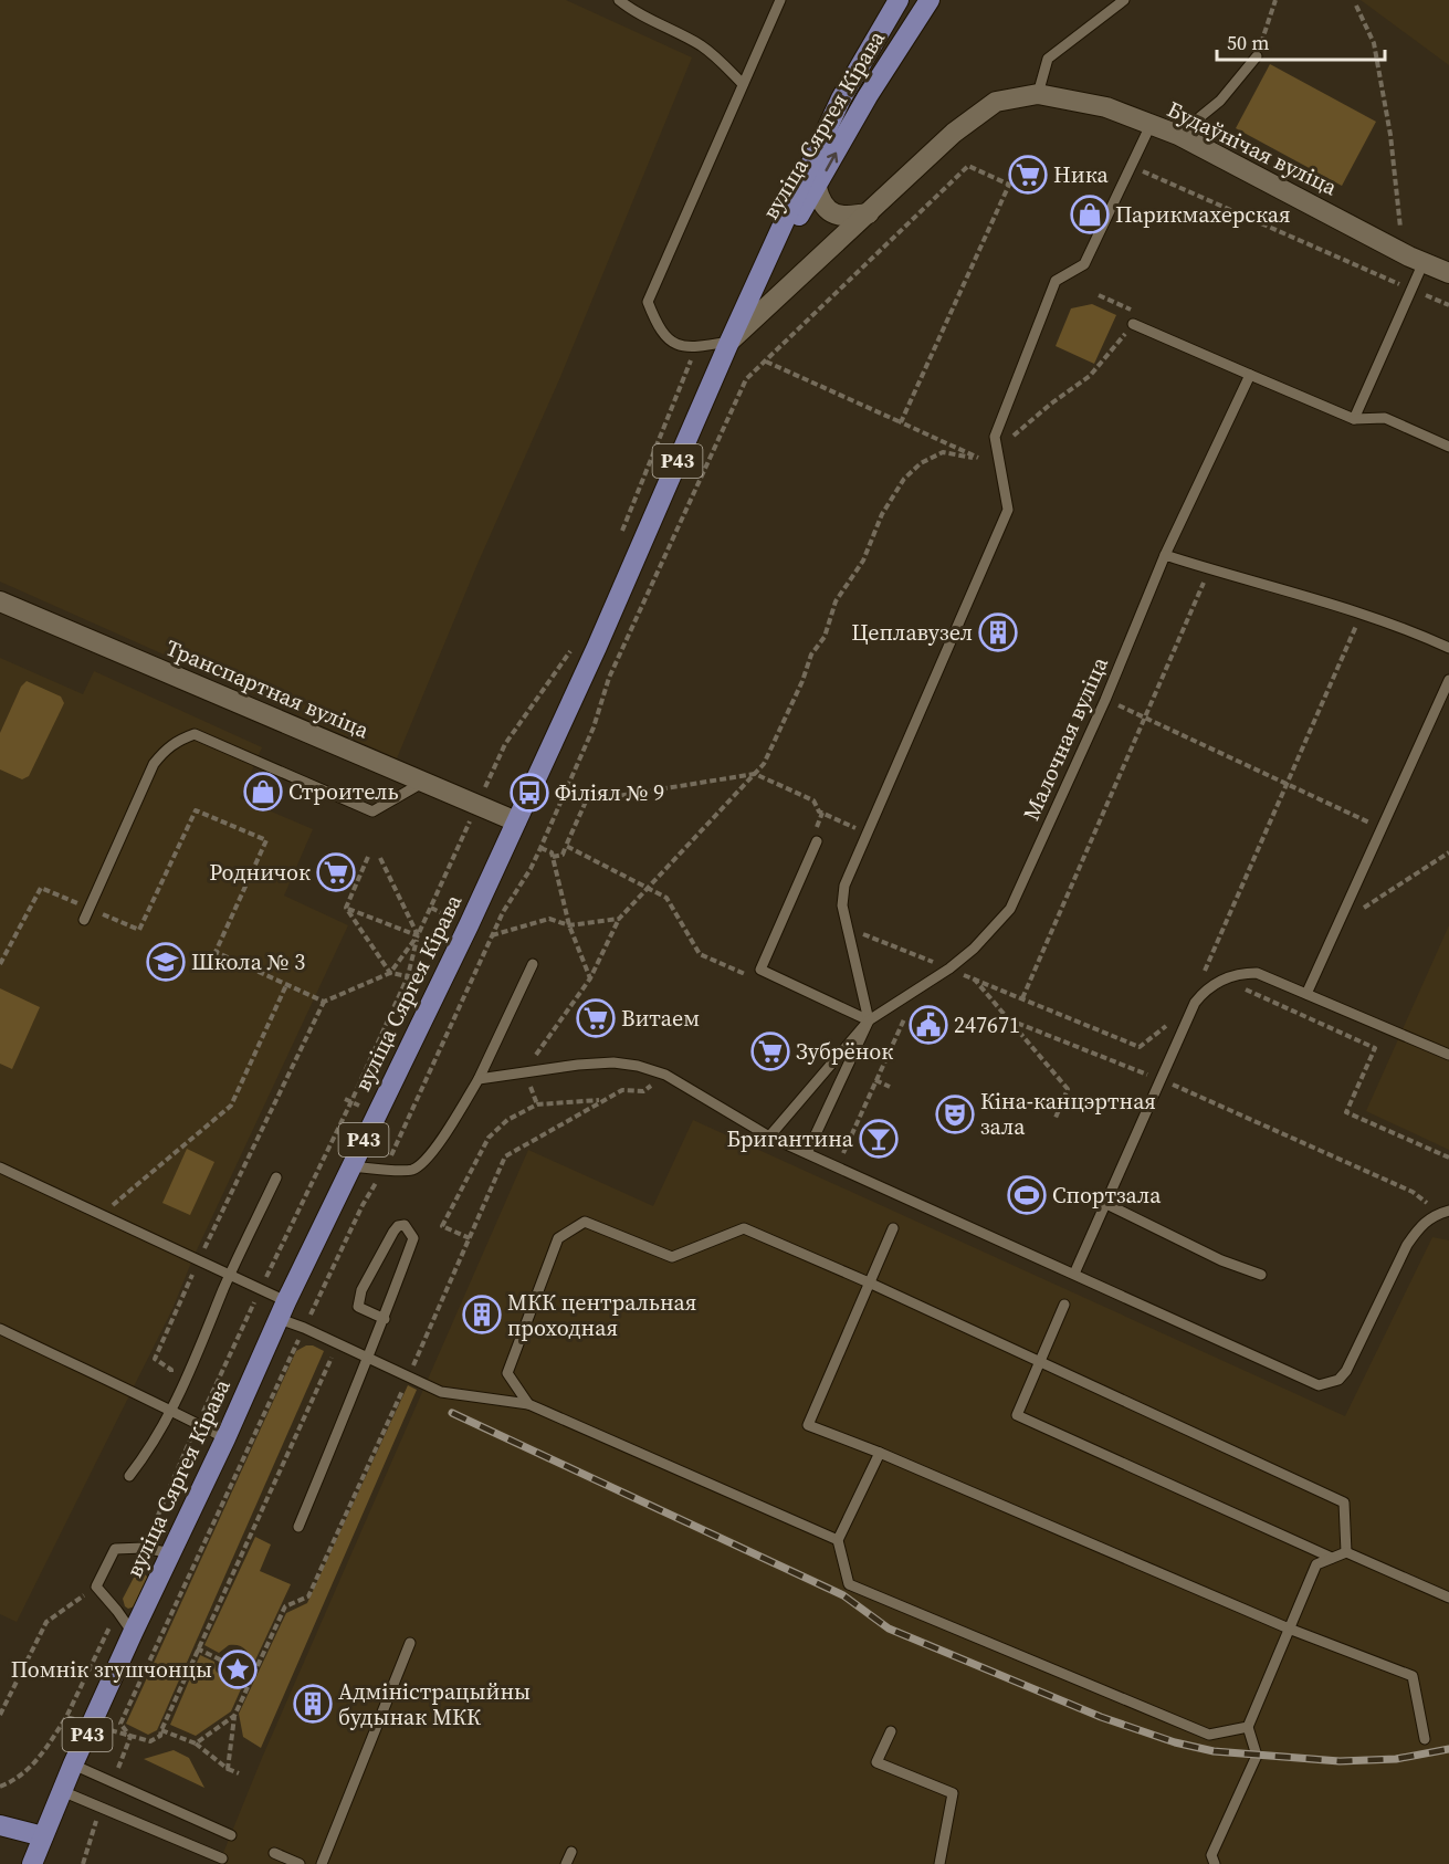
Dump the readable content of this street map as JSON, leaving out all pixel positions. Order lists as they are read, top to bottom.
{
  "streets": {
    "main road": ["вуліца Сяргея Кірава", "Р43"],
    "street": ["Будаўнічая вуліца", "Транспартная вуліца"],
    "lane": ["Малочная вуліца"]
  },
  "crossings": [
    ["вуліца Сяргея Кірава", "Будаўнічая вуліца"],
    ["вуліца Сяргея Кірава", "Транспартная вуліца"]
  ],
  "places": {
    "supermarket": [
      "Ника",
      "Родничок",
      "Витаем",
      "Зубрёнок"
    ],
    "shop": ["Парикмахерская", "Строитель"],
    "building": ["Цеплавузел", "МКК центральная проходная", "Адміністрацыйны будынак МКК"],
    "bus stop": ["Філіял № 9"],
    "school or university": ["Школа № 3"],
    "public building": ["247671"],
    "theatre": ["Кіна-канцэртная зала"],
    "bar": ["Бригантина"],
    "sports": ["Спортзала"],
    "place": ["Помнік згушчонцы"]
  },
  "scale_bar": "50 m"
}
